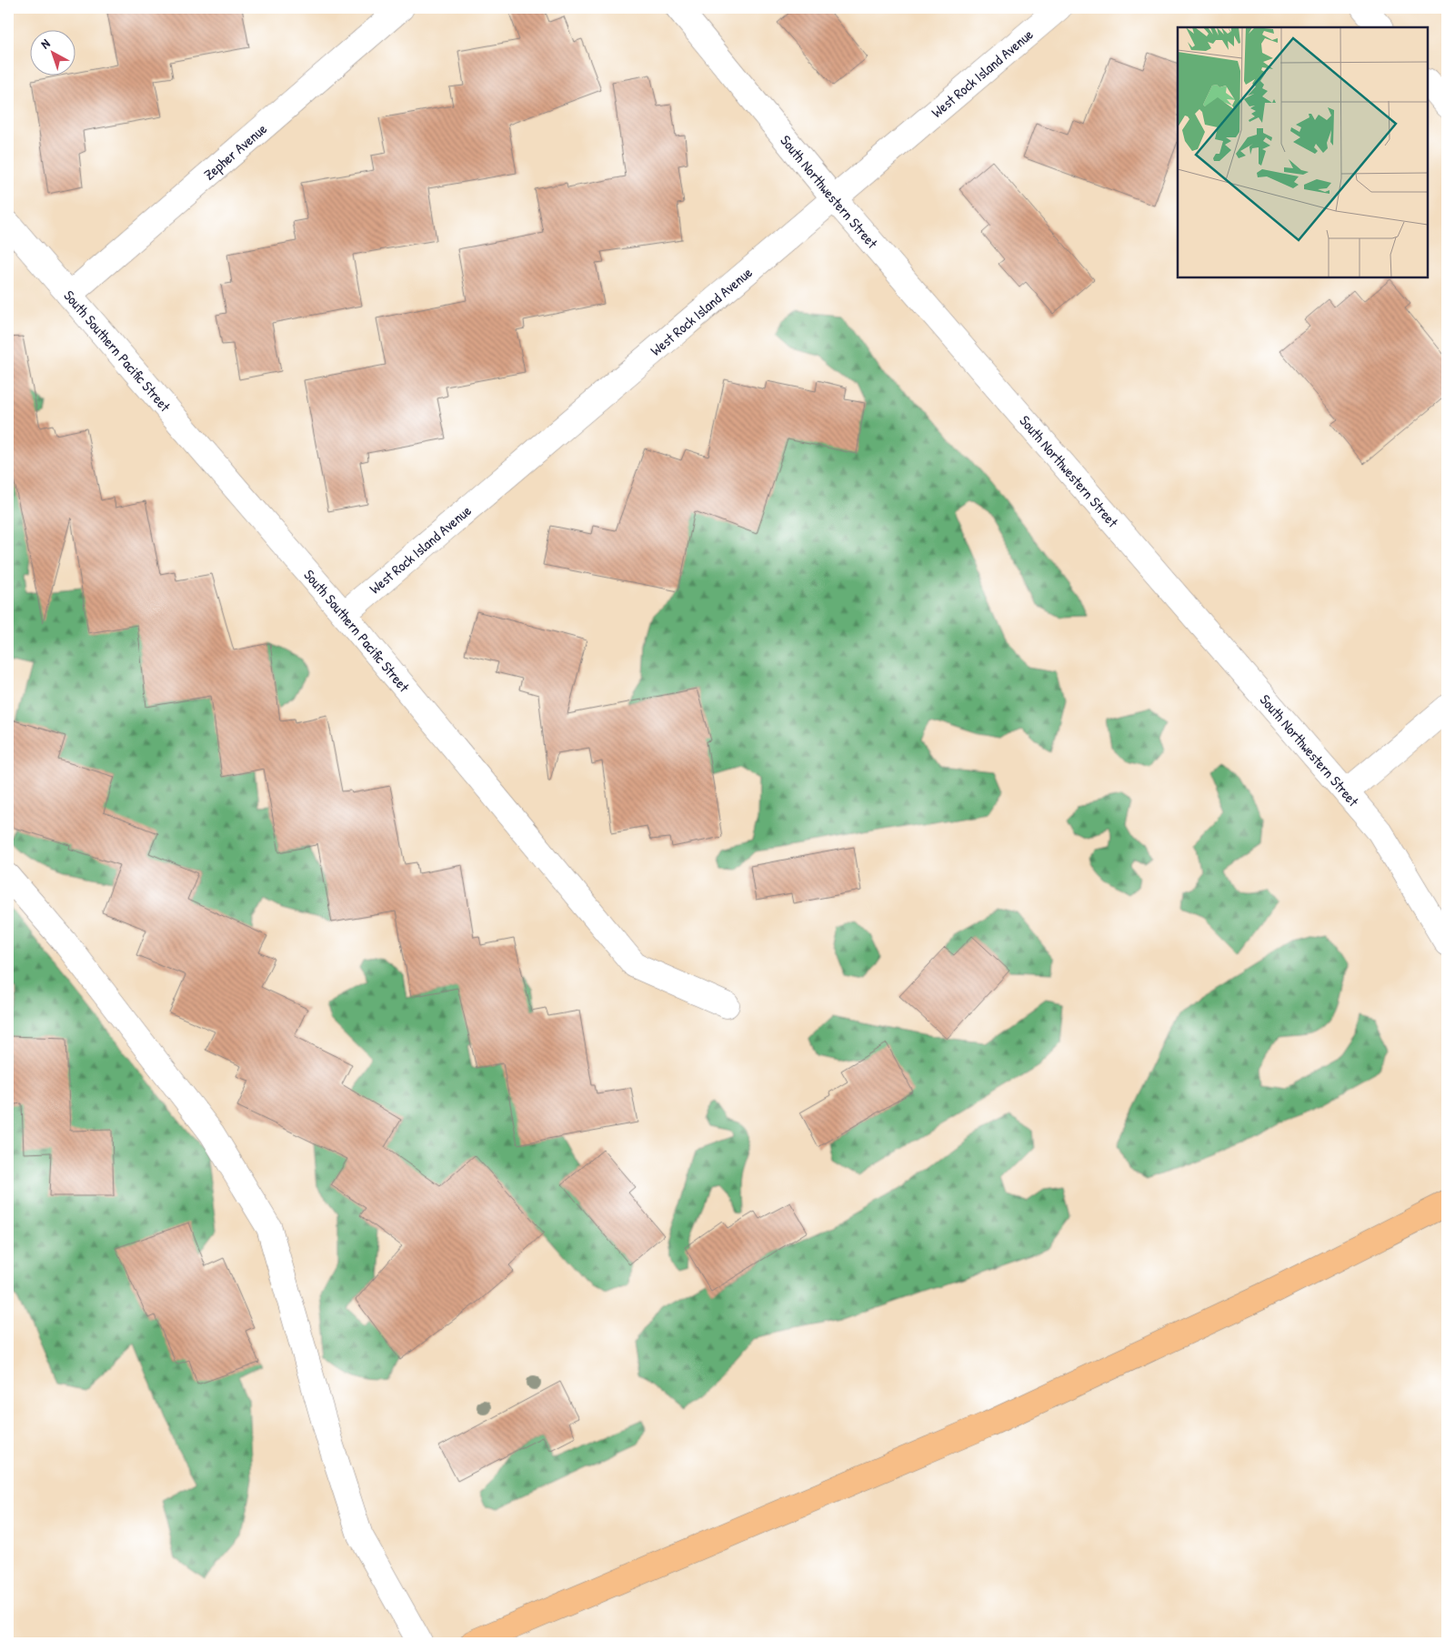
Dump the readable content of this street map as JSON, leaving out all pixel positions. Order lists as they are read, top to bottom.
{
  "streets": {
    "street": [
      "West Rock Island Avenue",
      "Zepher Avenue",
      "South Northwestern Street",
      "South Southern Pacific Street"
    ]
  },
  "crossings": [
    ["West Rock Island Avenue", "South Northwestern Street"],
    ["West Rock Island Avenue", "South Southern Pacific Street"],
    ["Zepher Avenue", "South Southern Pacific Street"]
  ],
  "north": "top left"
}
